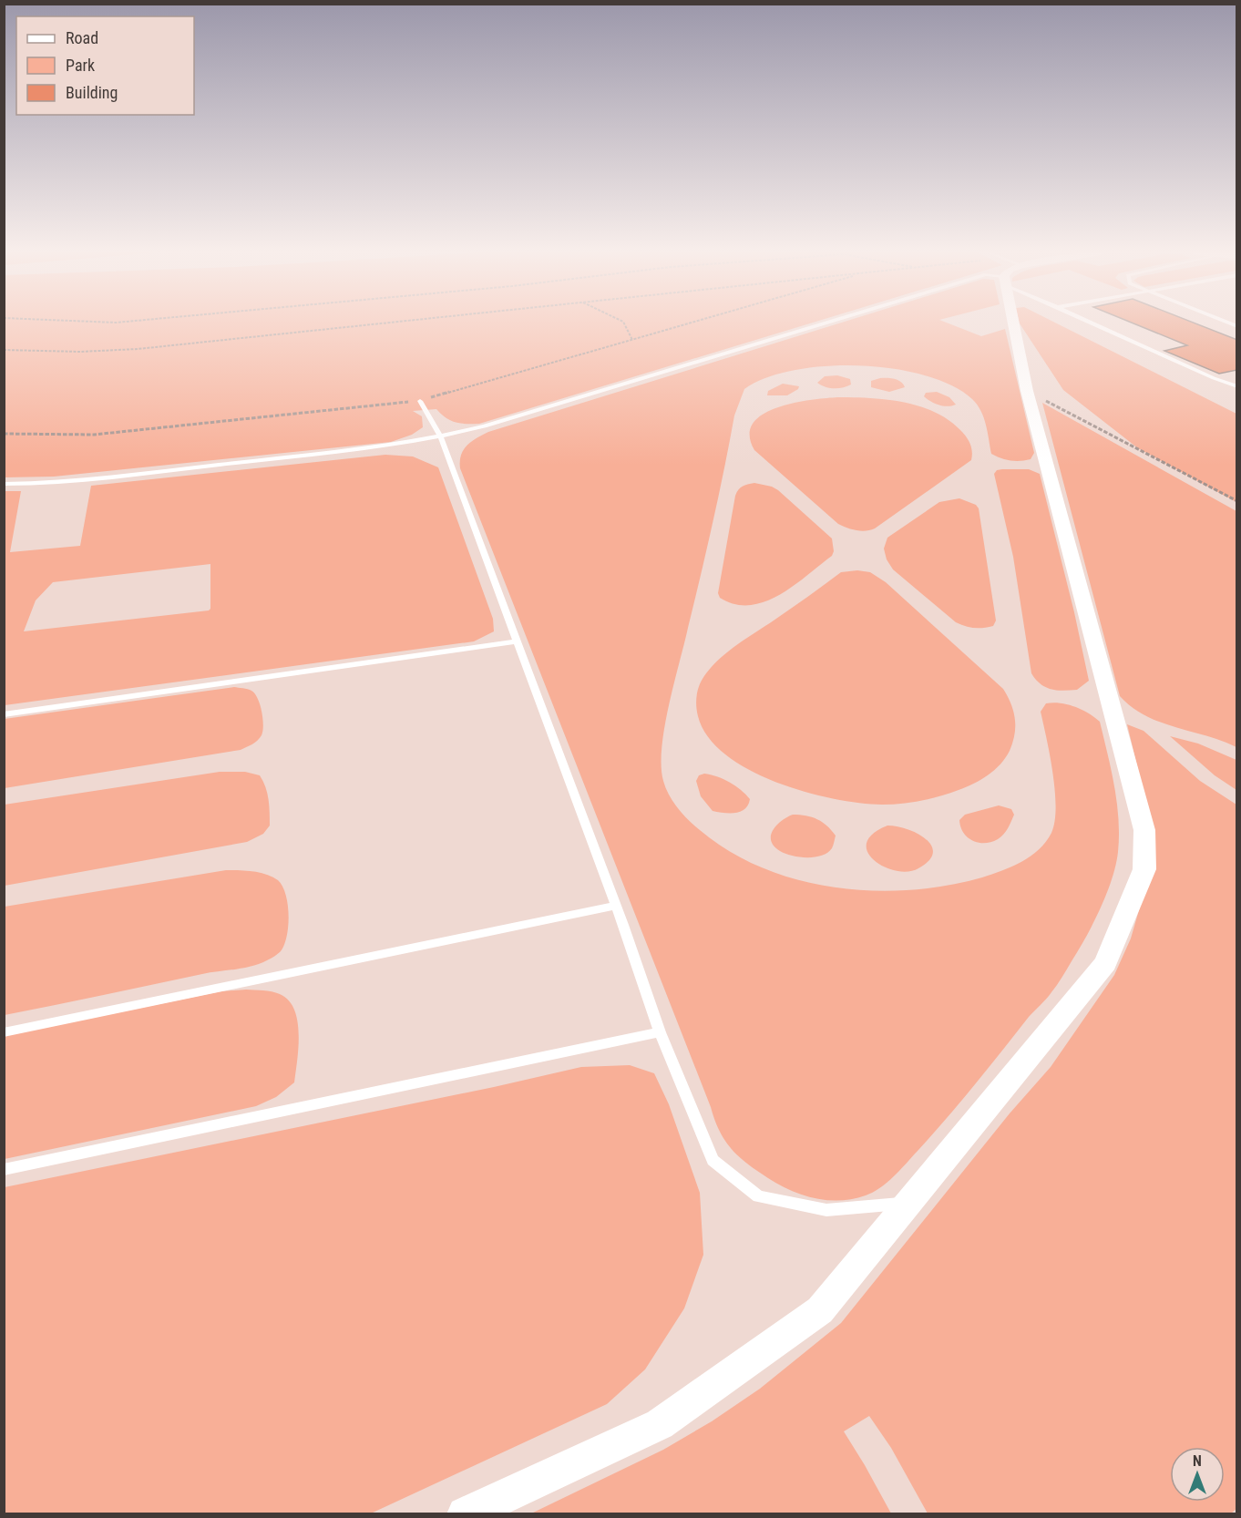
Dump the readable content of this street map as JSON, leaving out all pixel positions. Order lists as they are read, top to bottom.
{
  "legend": ["Road", "Park", "Building"],
  "north": "top"
}
